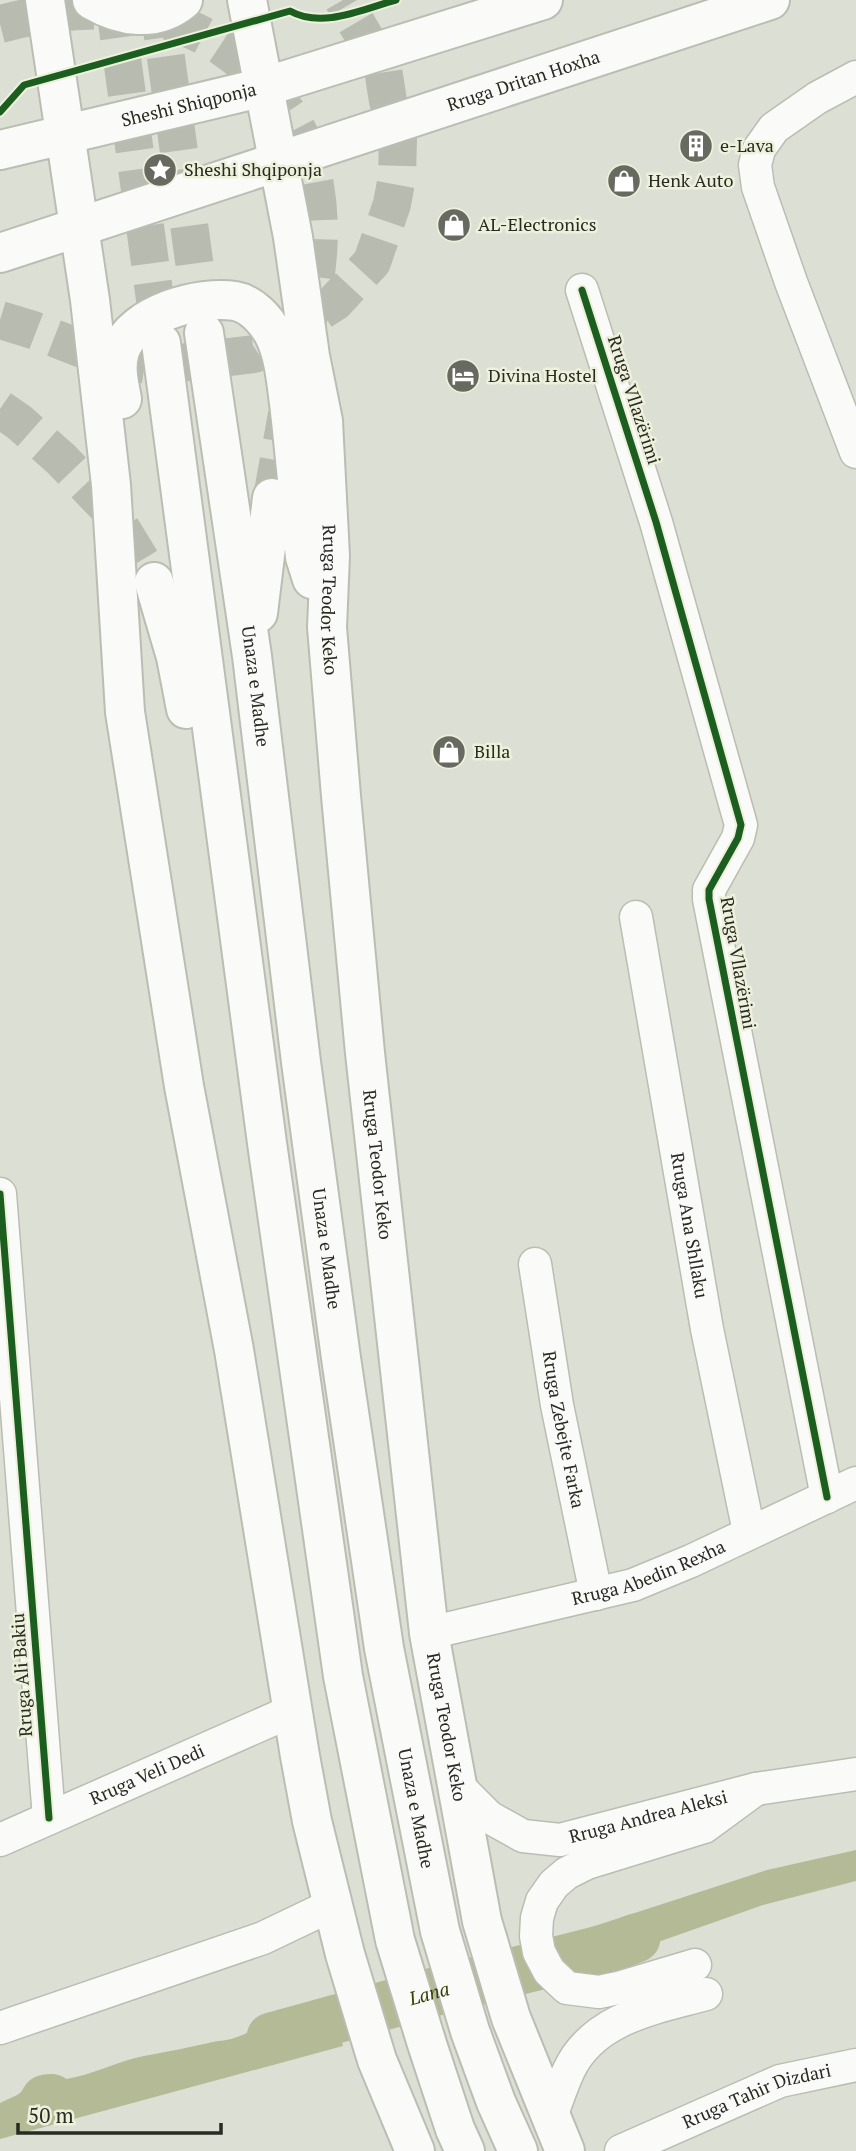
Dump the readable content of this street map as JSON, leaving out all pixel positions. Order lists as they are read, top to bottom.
{
  "streets": {
    "main road": [
      "Rruga Dritan Hoxha",
      "Sheshi Shiqponja",
      "Rruga Teodor Keko",
      "Unaza e Madhe"
    ],
    "street": [
      "Rruga Vllazërimi",
      "Rruga Ana Shllaku",
      "Rruga Zebejte Farka",
      "Rruga Abedin Rexha",
      "Rruga Ali Bakiu",
      "Rruga Veli Dedi",
      "Rruga Andrea Aleksi",
      "Rruga Tahir Dizdari"
    ]
  },
  "crossings": [
    ["Rruga Dritan Hoxha", "Sheshi Shiqponja"],
    ["Rruga Dritan Hoxha", "Rruga Teodor Keko"],
    ["Sheshi Shiqponja", "Rruga Teodor Keko"],
    ["Rruga Vllazërimi", "Rruga Abedin Rexha"],
    ["Rruga Teodor Keko", "Rruga Abedin Rexha"],
    ["Rruga Teodor Keko", "Rruga Andrea Aleksi"],
    ["Rruga Ana Shllaku", "Rruga Abedin Rexha"],
    ["Rruga Zebejte Farka", "Rruga Abedin Rexha"],
    ["Rruga Ali Bakiu", "Rruga Veli Dedi"]
  ],
  "water": ["Lana"],
  "places": {
    "building": ["e-Lava"],
    "place": ["Sheshi Shqiponja"],
    "shop": ["Henk Auto", "AL-Electronics", "Billa"],
    "hotel": ["Divina Hostel"]
  },
  "scale_bar": "50 m"
}
